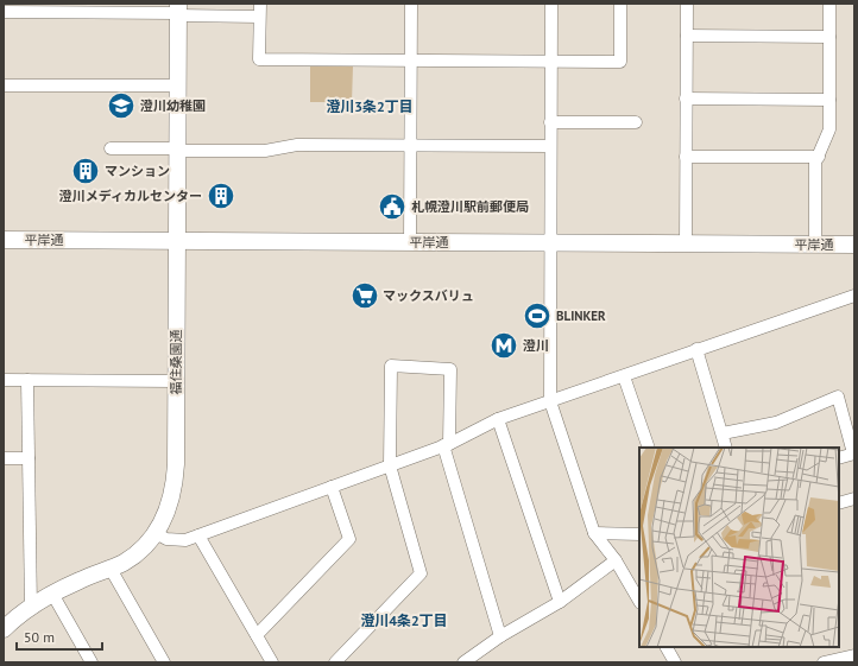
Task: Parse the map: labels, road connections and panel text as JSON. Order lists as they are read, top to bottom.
{
  "streets": {
    "street": ["平岸通", "福住桑園通"]
  },
  "crossings": [
    ["平岸通", "福住桑園通"]
  ],
  "districts": ["澄川3条2丁目", "澄川4条2丁目"],
  "places": {
    "school or university": ["澄川幼稚園"],
    "building": ["マンション", "澄川メディカルセンター"],
    "public building": ["札幌澄川駅前郵便局"],
    "supermarket": ["マックスバリュ"],
    "sports": ["BLINKER"],
    "metro station": ["澄川"]
  },
  "scale_bar": "50 m"
}
